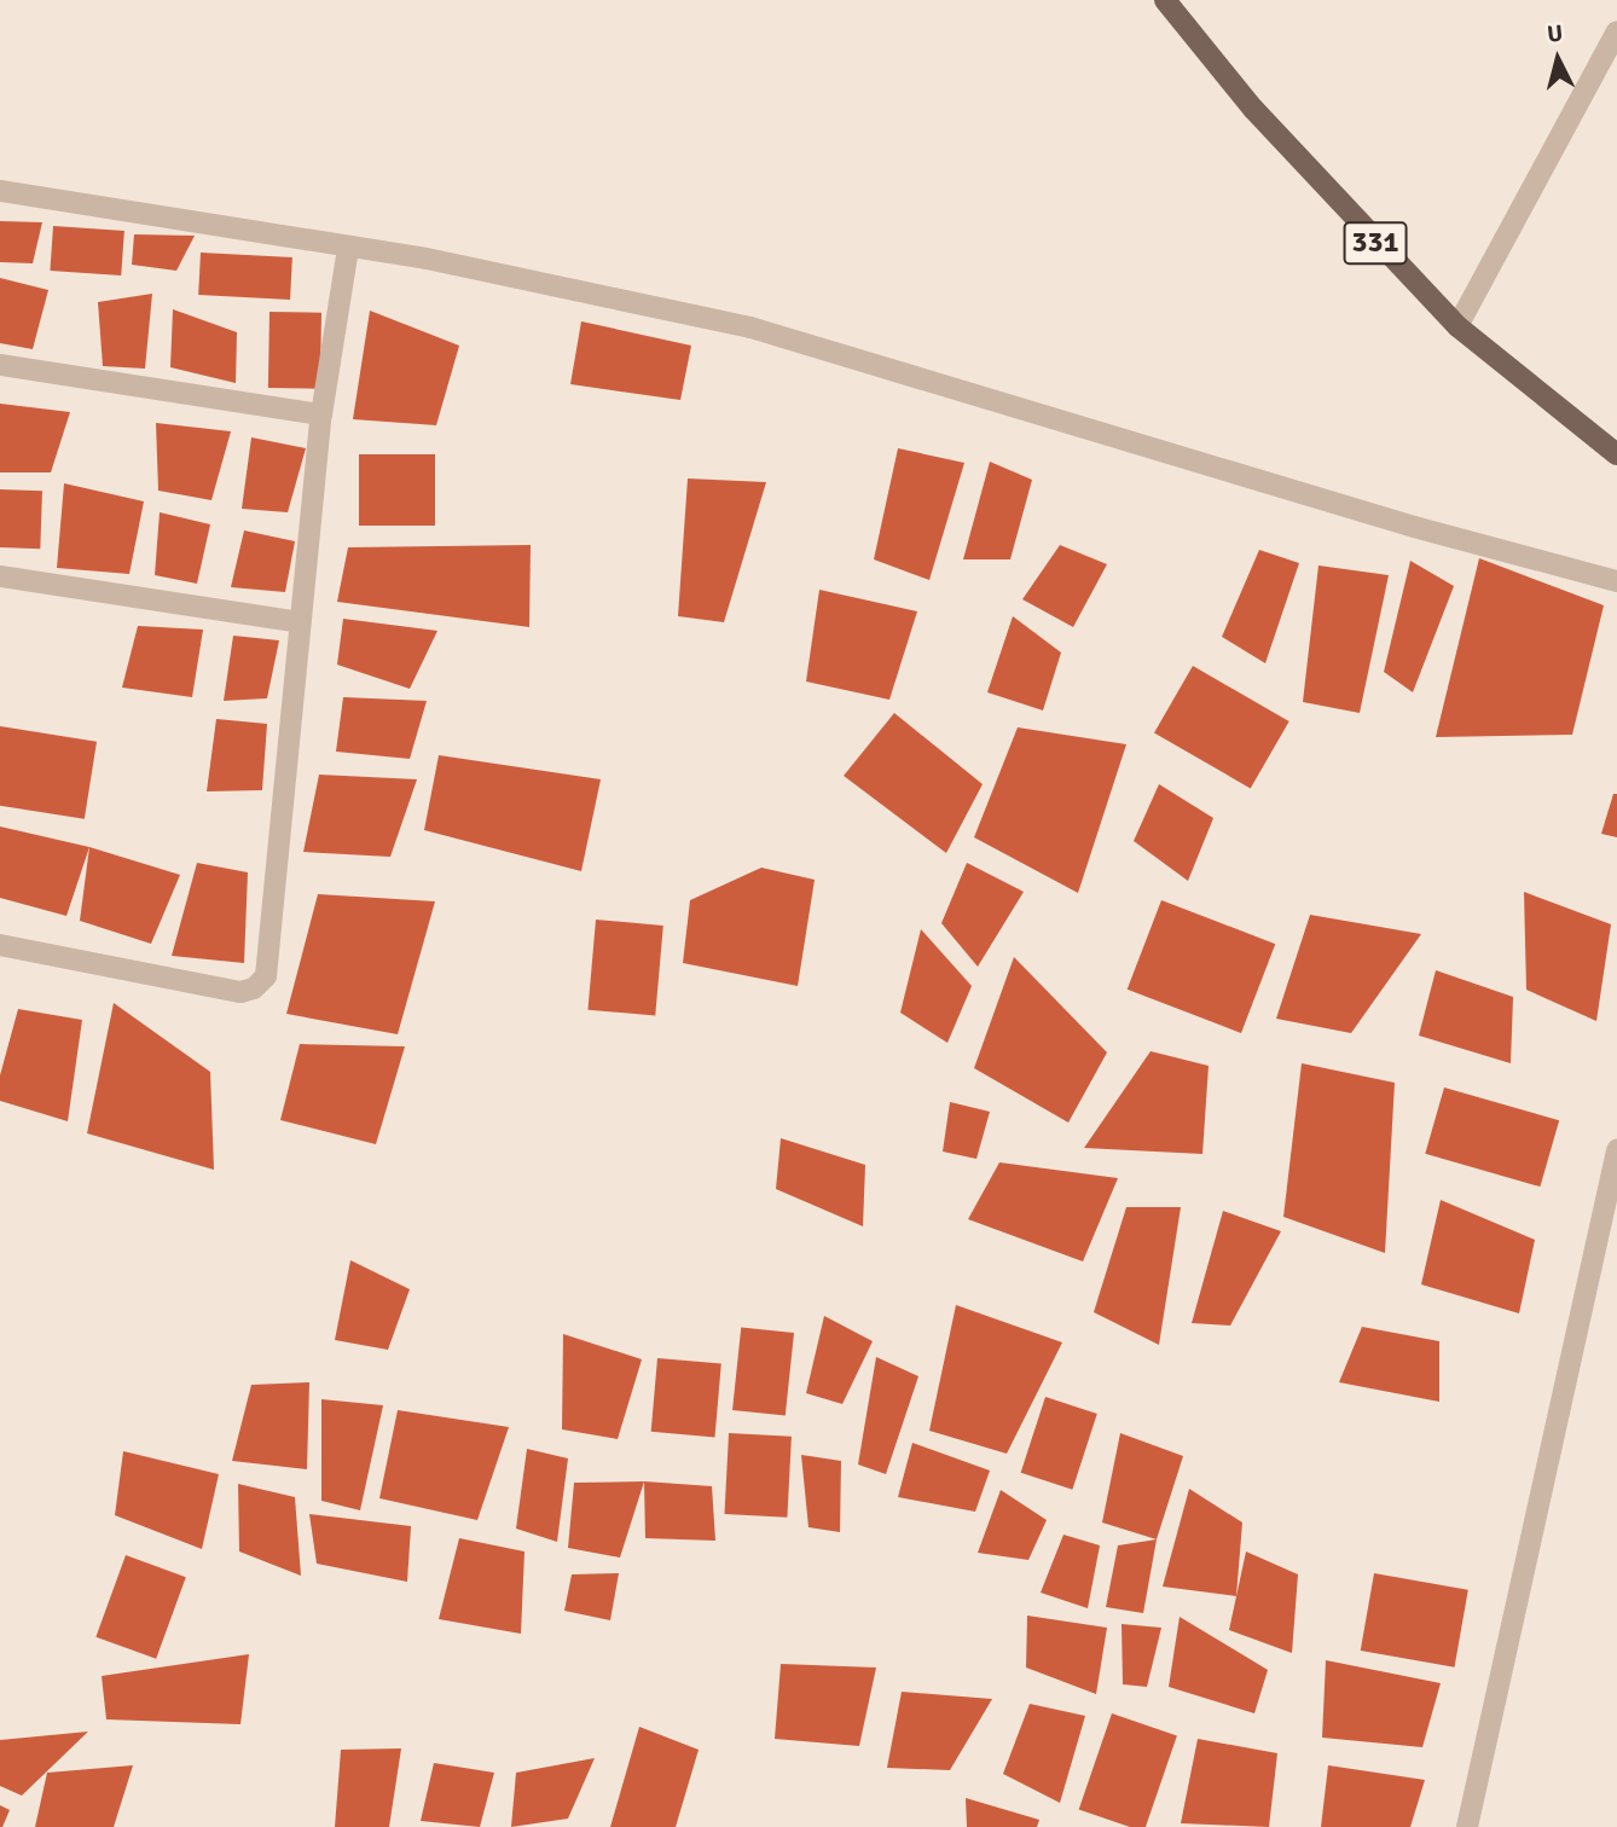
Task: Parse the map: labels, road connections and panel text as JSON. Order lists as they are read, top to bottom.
{
  "streets": {
    "main road": ["331"]
  },
  "north": "top"
}
